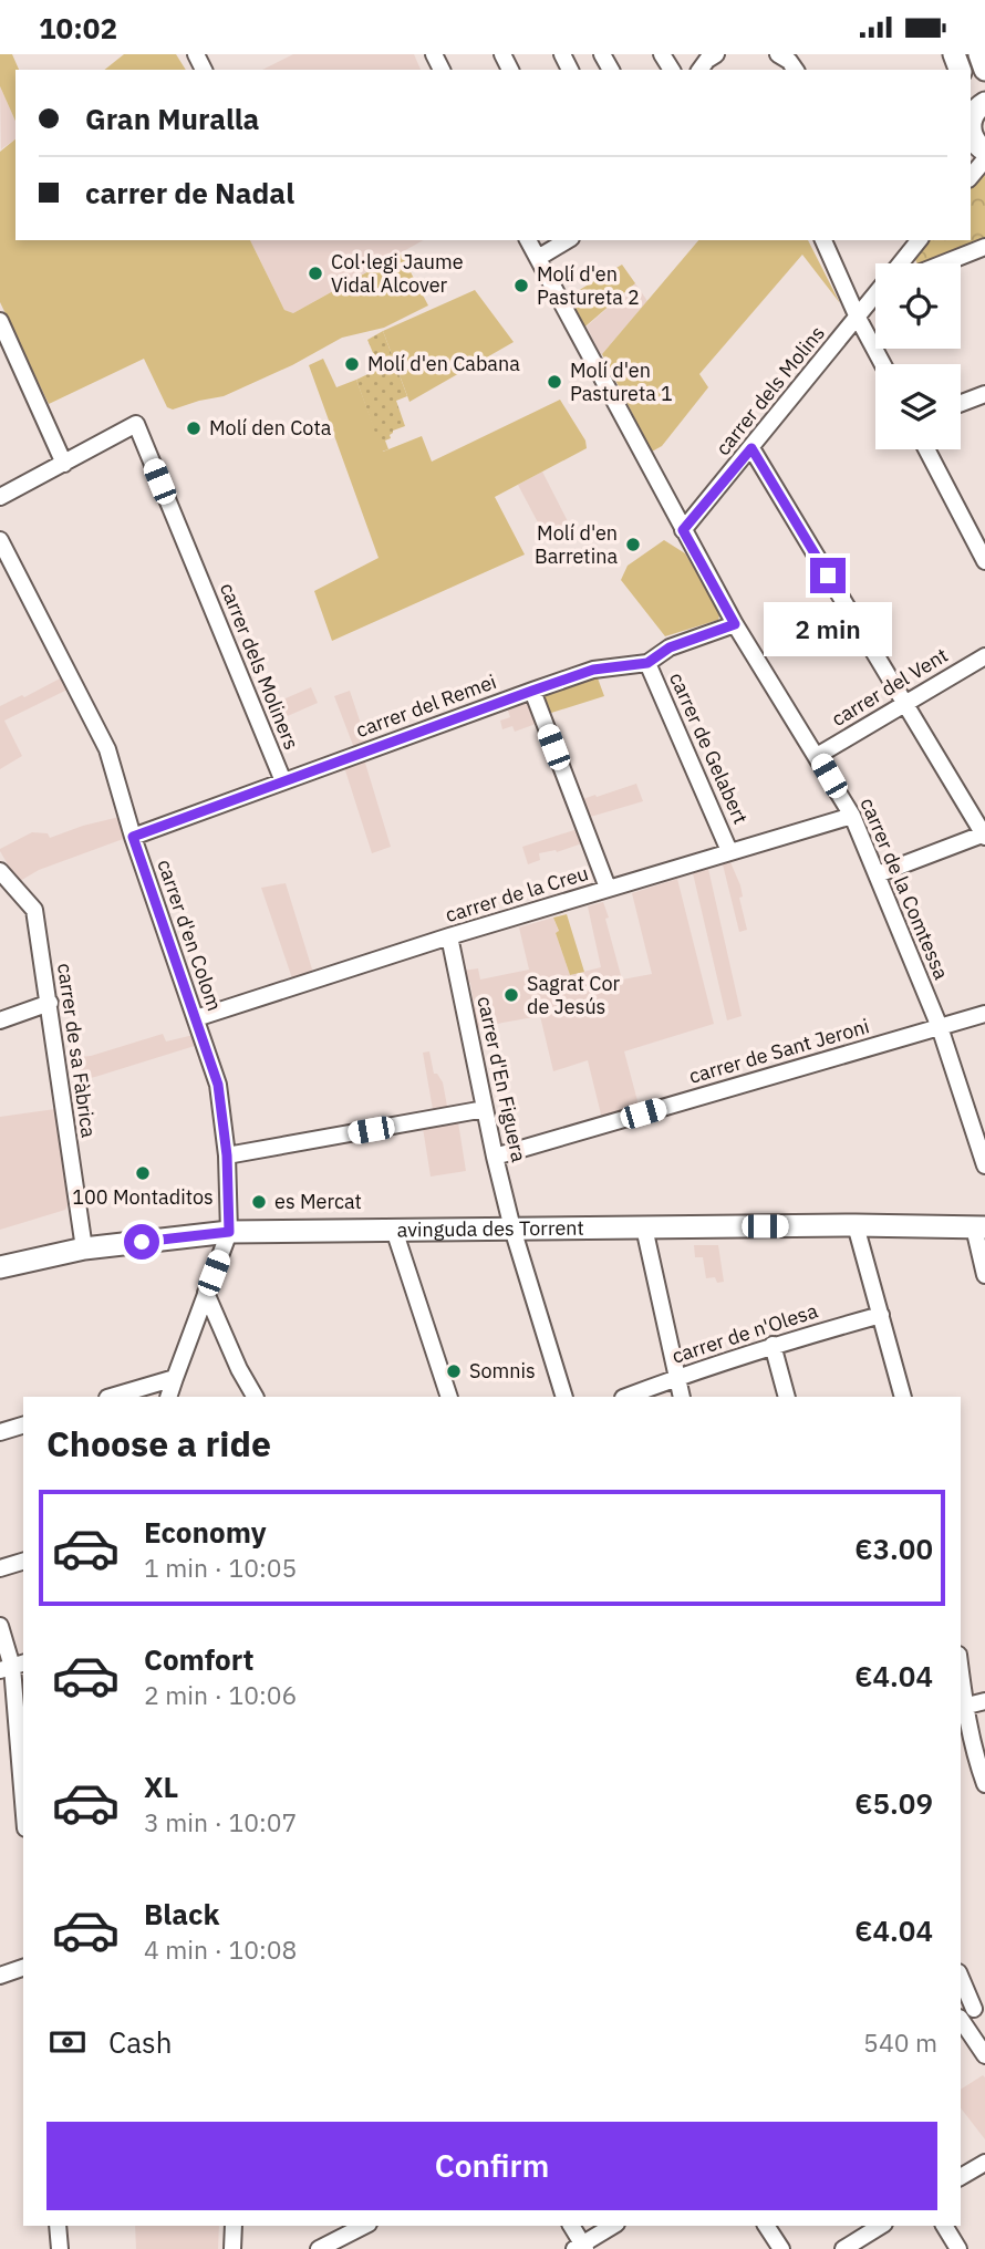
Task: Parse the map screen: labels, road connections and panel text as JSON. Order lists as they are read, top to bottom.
{
  "streets": {
    "main road": ["avinguda des Torrent"],
    "street": [
      "carrer dels Molins",
      "carrer dels Moliners",
      "carrer del Vent",
      "carrer del Remei",
      "carrer de Gelabert",
      "carrer de la Comtessa",
      "carrer de la Creu",
      "carrer d'en Colom",
      "carrer de sa Fàbrica",
      "carrer de Sant Jeroni",
      "carrer d'En Figuera",
      "carrer de n'Olesa"
    ]
  },
  "crossings": [
    ["carrer dels Molins", "carrer de la Comtessa"],
    ["carrer dels Moliners", "carrer del Remei"],
    ["carrer del Vent", "carrer de la Comtessa"],
    ["carrer del Remei", "carrer de Gelabert"],
    ["carrer del Remei", "carrer de la Comtessa"],
    ["carrer del Remei", "carrer d'en Colom"],
    ["carrer de Gelabert", "carrer de la Creu"],
    ["carrer de la Comtessa", "carrer de la Creu"],
    ["carrer de la Comtessa", "carrer de Sant Jeroni"],
    ["carrer de la Creu", "carrer d'en Colom"],
    ["carrer de la Creu", "carrer d'En Figuera"],
    ["carrer d'en Colom", "avinguda des Torrent"],
    ["carrer de sa Fàbrica", "avinguda des Torrent"],
    ["carrer de Sant Jeroni", "carrer d'En Figuera"],
    ["carrer d'En Figuera", "avinguda des Torrent"]
  ],
  "places": [
    "Col·legi Jaume Vidal Alcover",
    "Molí d'en Pastureta 2",
    "Molí d'en Cabana",
    "Molí d'en Pastureta 1",
    "Molí den Cota",
    "Molí d'en Barretina",
    "Sagrat Cor de Jesús",
    "100 Montaditos",
    "es Mercat",
    "Somnis"
  ],
  "page": {
    "status": "10:02",
    "banner": ["Gran Muralla", "carrer de Nadal"],
    "bubble": "2 min",
    "heading": "Choose a ride",
    "list": [
      {
        "name": "Economy",
        "note": "1 min · 10:05",
        "value": "€3.00"
      },
      {
        "name": "Comfort",
        "note": "2 min · 10:06",
        "value": "€4.04"
      },
      {
        "name": "XL",
        "note": "3 min · 10:07",
        "value": "€5.09"
      },
      {
        "name": "Black",
        "note": "4 min · 10:08",
        "value": "€4.04"
      }
    ],
    "pay": ["Cash", "540 m"],
    "buttons": "Confirm"
  }
}
